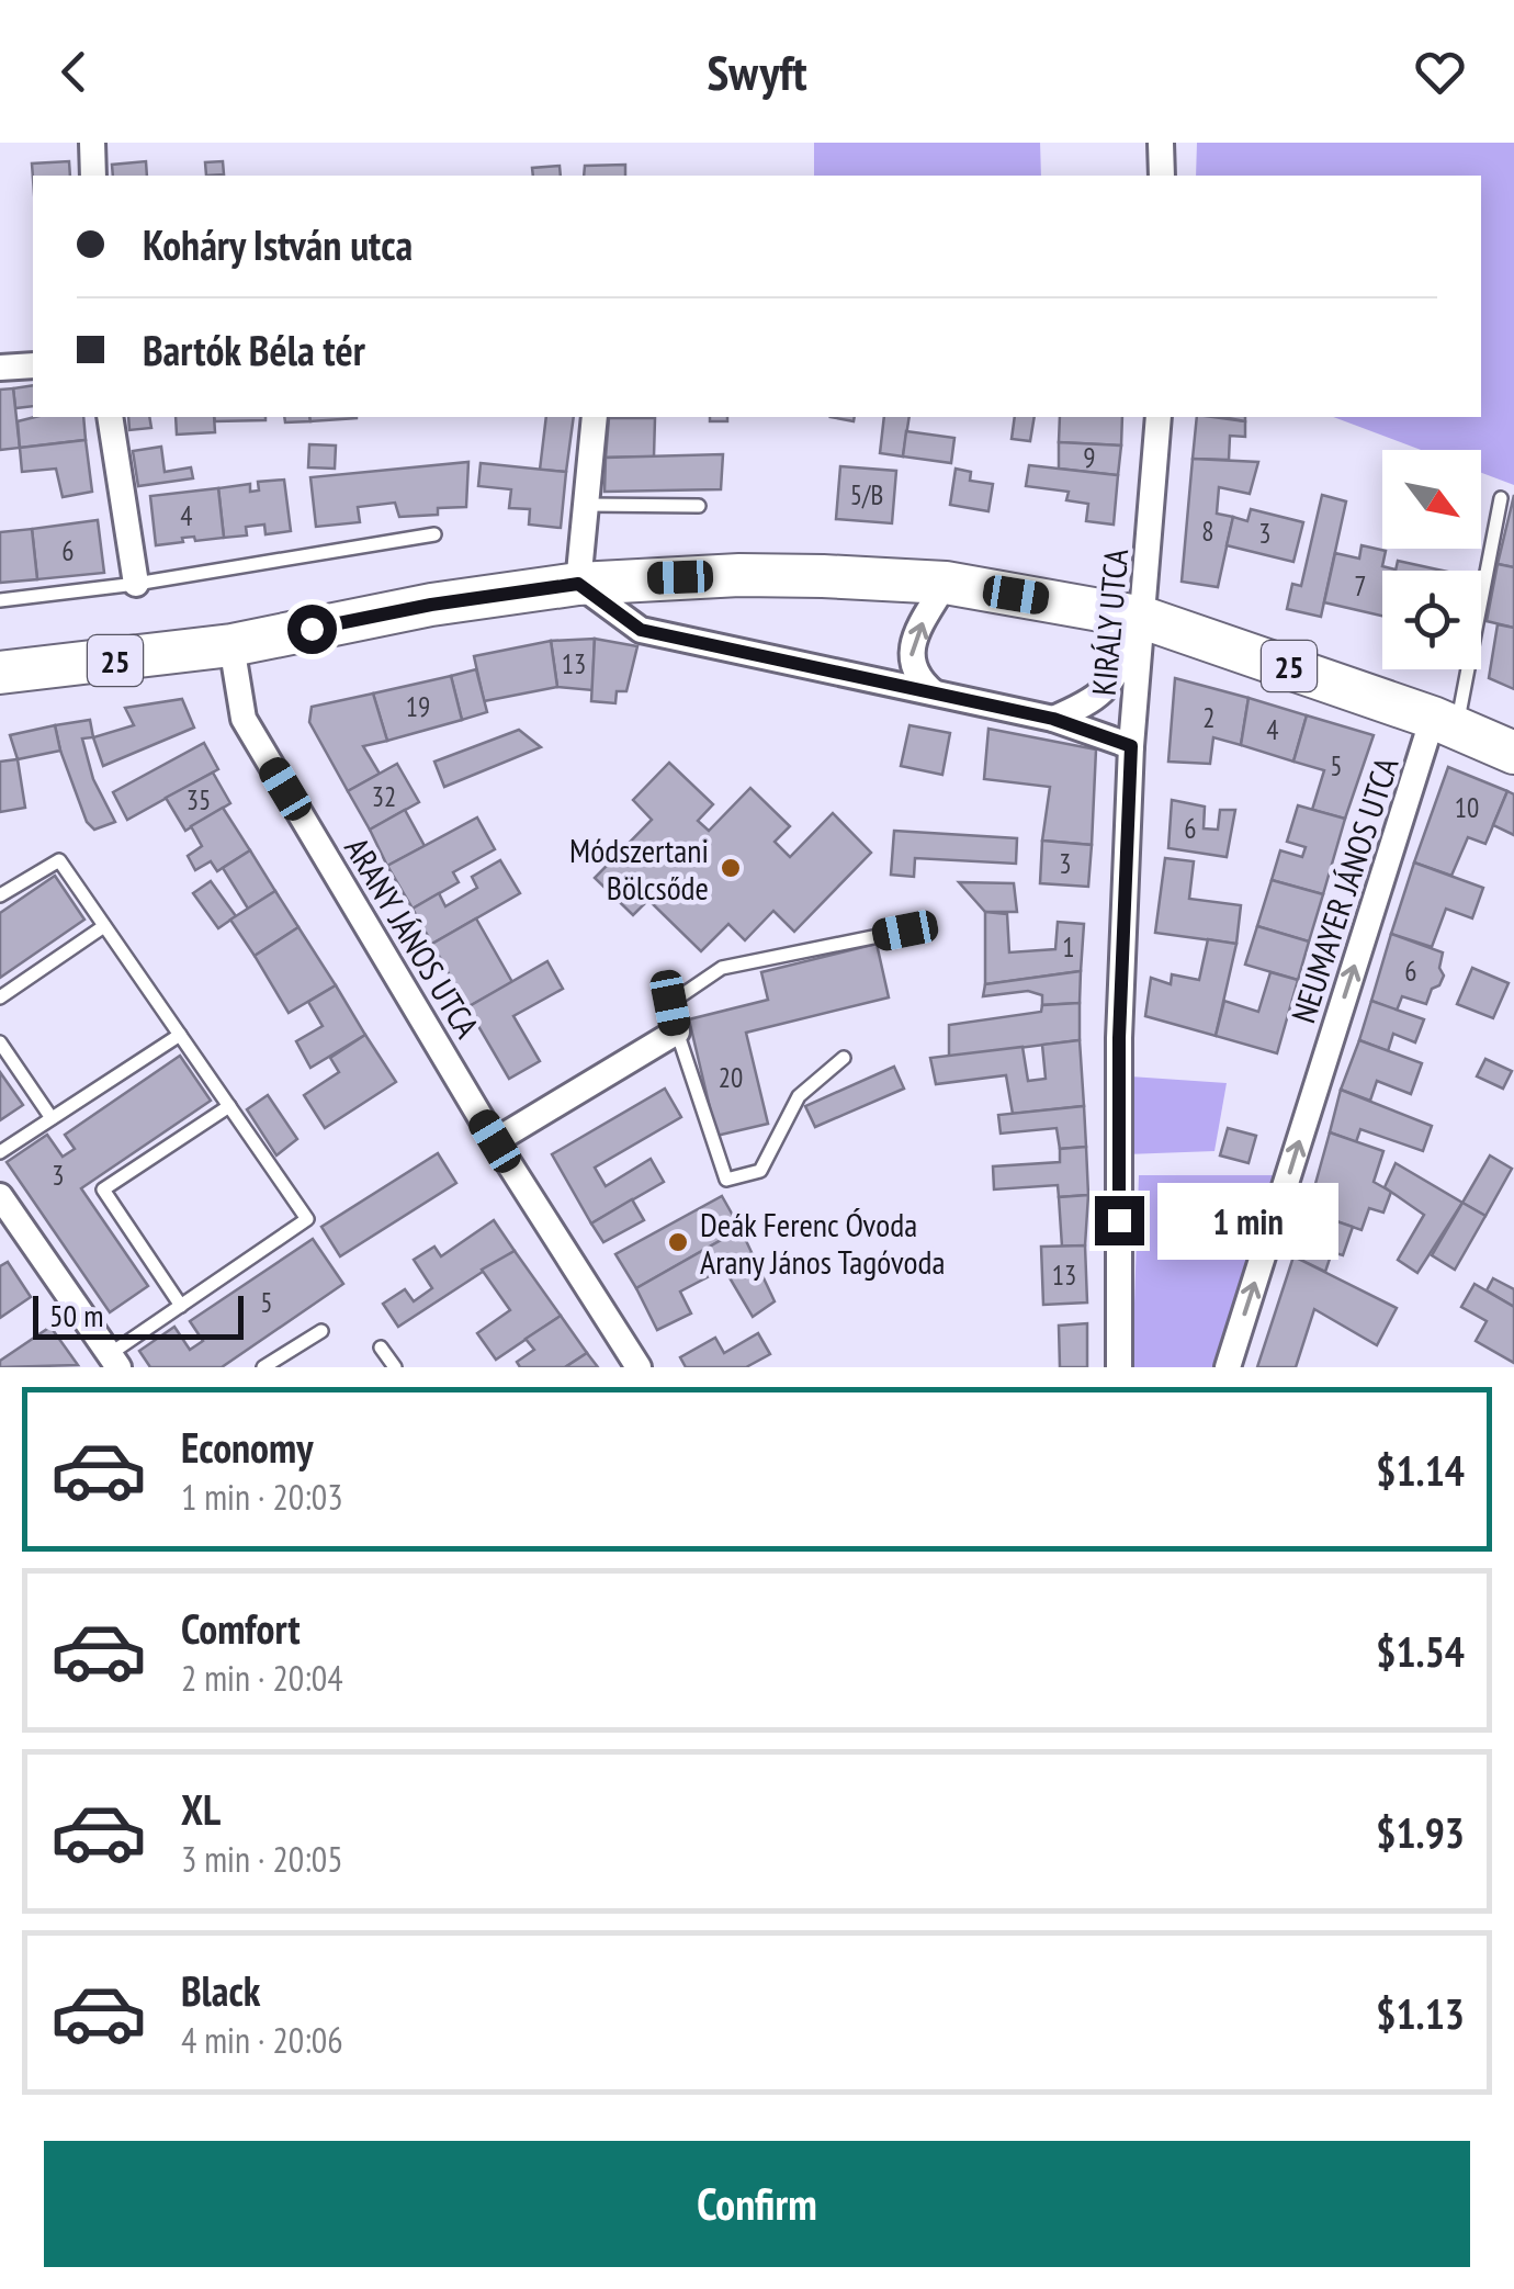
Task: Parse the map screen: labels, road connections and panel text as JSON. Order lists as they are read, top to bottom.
{
  "streets": {
    "main road": ["25"],
    "street": ["KIRÁLY UTCA", "NEUMAYER JÁNOS UTCA", "ARANY JÁNOS UTCA"]
  },
  "crossings": [
    ["KIRÁLY UTCA", "25"],
    ["25", "NEUMAYER JÁNOS UTCA"],
    ["25", "ARANY JÁNOS UTCA"]
  ],
  "one_way": ["NEUMAYER JÁNOS UTCA"],
  "places": ["Módszertani Bölcsőde", "Deák Ferenc Óvoda Arany János Tagóvoda"],
  "house_numbers": [
    "9",
    "5/B",
    "4",
    "8",
    "3",
    "6",
    "7",
    "13",
    "19",
    "2",
    "4",
    "5",
    "32",
    "35",
    "10",
    "6",
    "3",
    "1",
    "6",
    "20",
    "3",
    "13",
    "5"
  ],
  "scale_bar": "50 m",
  "north": "bottom right",
  "page": {
    "header": "Swyft",
    "banner": ["Koháry István utca", "Bartók Béla tér"],
    "bubble": "1 min",
    "scale": "50 m",
    "list": [
      {
        "name": "Economy",
        "note": "1 min · 20:03",
        "value": "$1.14"
      },
      {
        "name": "Comfort",
        "note": "2 min · 20:04",
        "value": "$1.54"
      },
      {
        "name": "XL",
        "note": "3 min · 20:05",
        "value": "$1.93"
      },
      {
        "name": "Black",
        "note": "4 min · 20:06",
        "value": "$1.13"
      }
    ],
    "buttons": "Confirm"
  }
}
